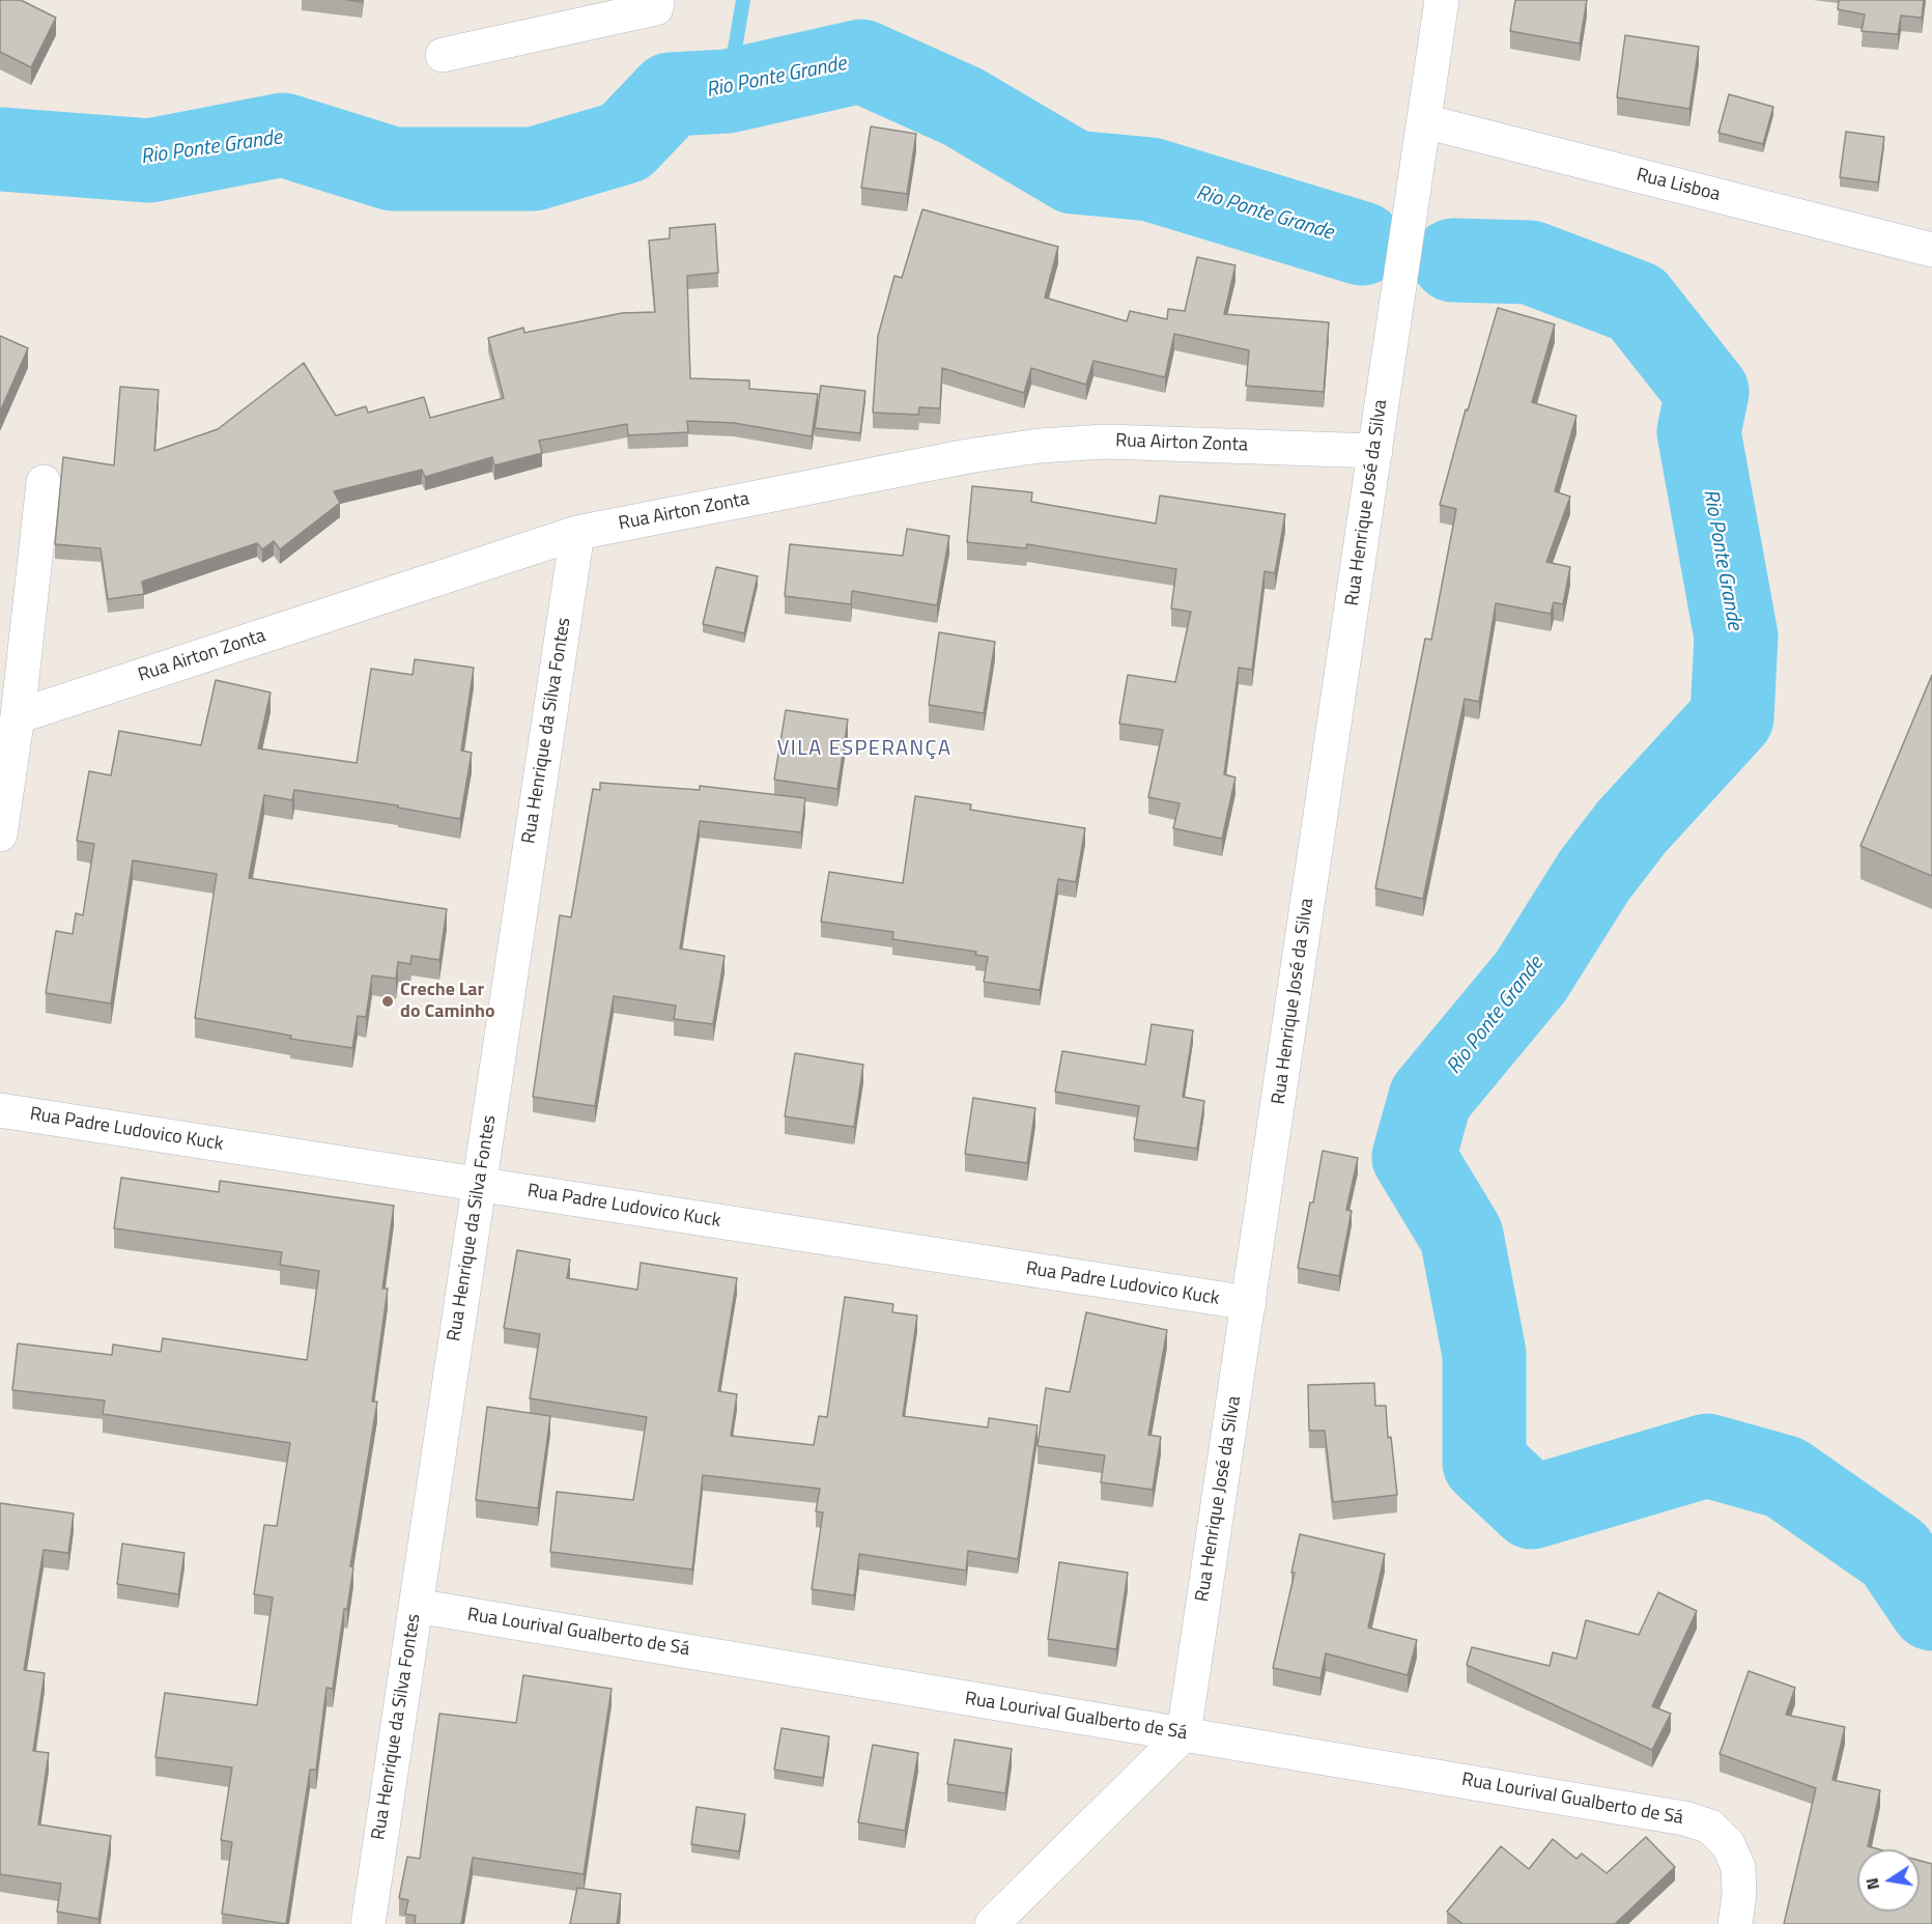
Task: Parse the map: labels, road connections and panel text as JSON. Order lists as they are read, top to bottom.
{
  "streets": {
    "street": [
      "Rua Lisboa",
      "Rua Airton Zonta",
      "Rua Henrique José da Silva",
      "Rua Henrique da Silva Fontes",
      "Rua Padre Ludovico Kuck",
      "Rua Lourival Gualberto de Sá"
    ]
  },
  "crossings": [
    ["Rua Lisboa", "Rua Henrique José da Silva"],
    ["Rua Airton Zonta", "Rua Henrique José da Silva"],
    ["Rua Airton Zonta", "Rua Henrique da Silva Fontes"],
    ["Rua Henrique José da Silva", "Rua Padre Ludovico Kuck"],
    ["Rua Henrique José da Silva", "Rua Lourival Gualberto de Sá"],
    ["Rua Henrique da Silva Fontes", "Rua Padre Ludovico Kuck"],
    ["Rua Henrique da Silva Fontes", "Rua Lourival Gualberto de Sá"]
  ],
  "districts": ["VILA ESPERANÇA"],
  "water": ["Rio Ponte Grande"],
  "places": ["Creche Lar do Caminho"],
  "north": "left"
}
